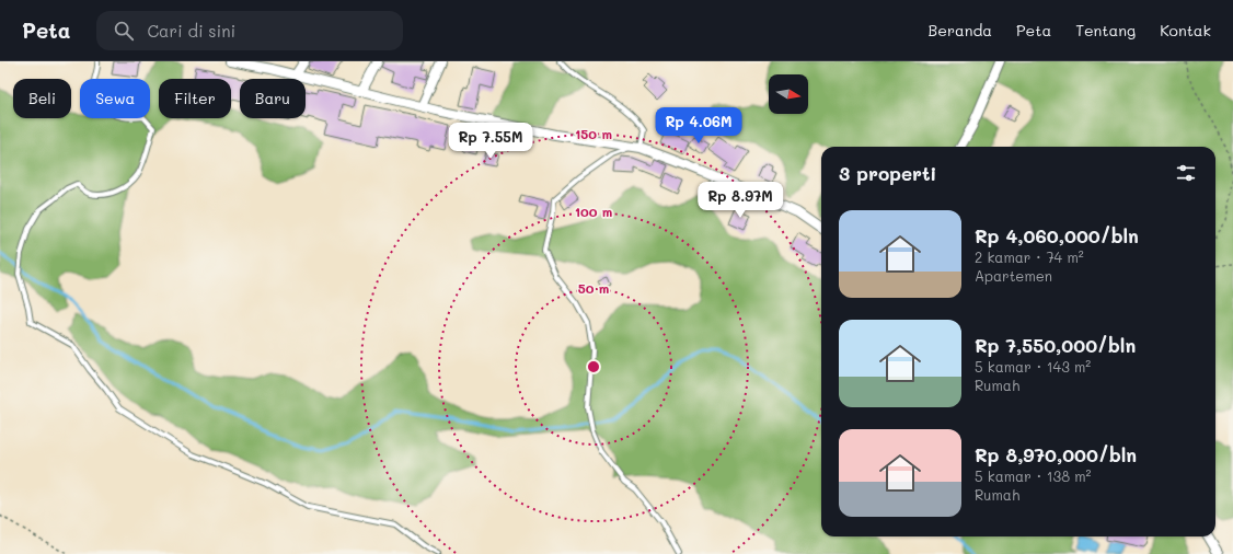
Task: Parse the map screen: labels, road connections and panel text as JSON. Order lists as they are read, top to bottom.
{
  "north": "right",
  "page": {
    "header": "Peta",
    "search": "Cari di sini",
    "nav": [
      "Beranda",
      "Peta",
      "Tentang",
      "Kontak"
    ],
    "chip": [
      "Beli",
      "Sewa",
      "Filter",
      "Baru"
    ],
    "price": ["Rp 4.06M", "Rp 7.55M", "Rp 8.97M"],
    "heading": "3 properti",
    "list": [
      {
        "name": "Rp 4,060,000/bln",
        "note": "2 kamar · 74 m² · Apartemen"
      },
      {
        "name": "Rp 7,550,000/bln",
        "note": "5 kamar · 143 m² · Rumah"
      },
      {
        "name": "Rp 8,970,000/bln",
        "note": "5 kamar · 138 m² · Rumah"
      }
    ]
  },
  "rings": ["150 m", "100 m", "50 m"]
}
